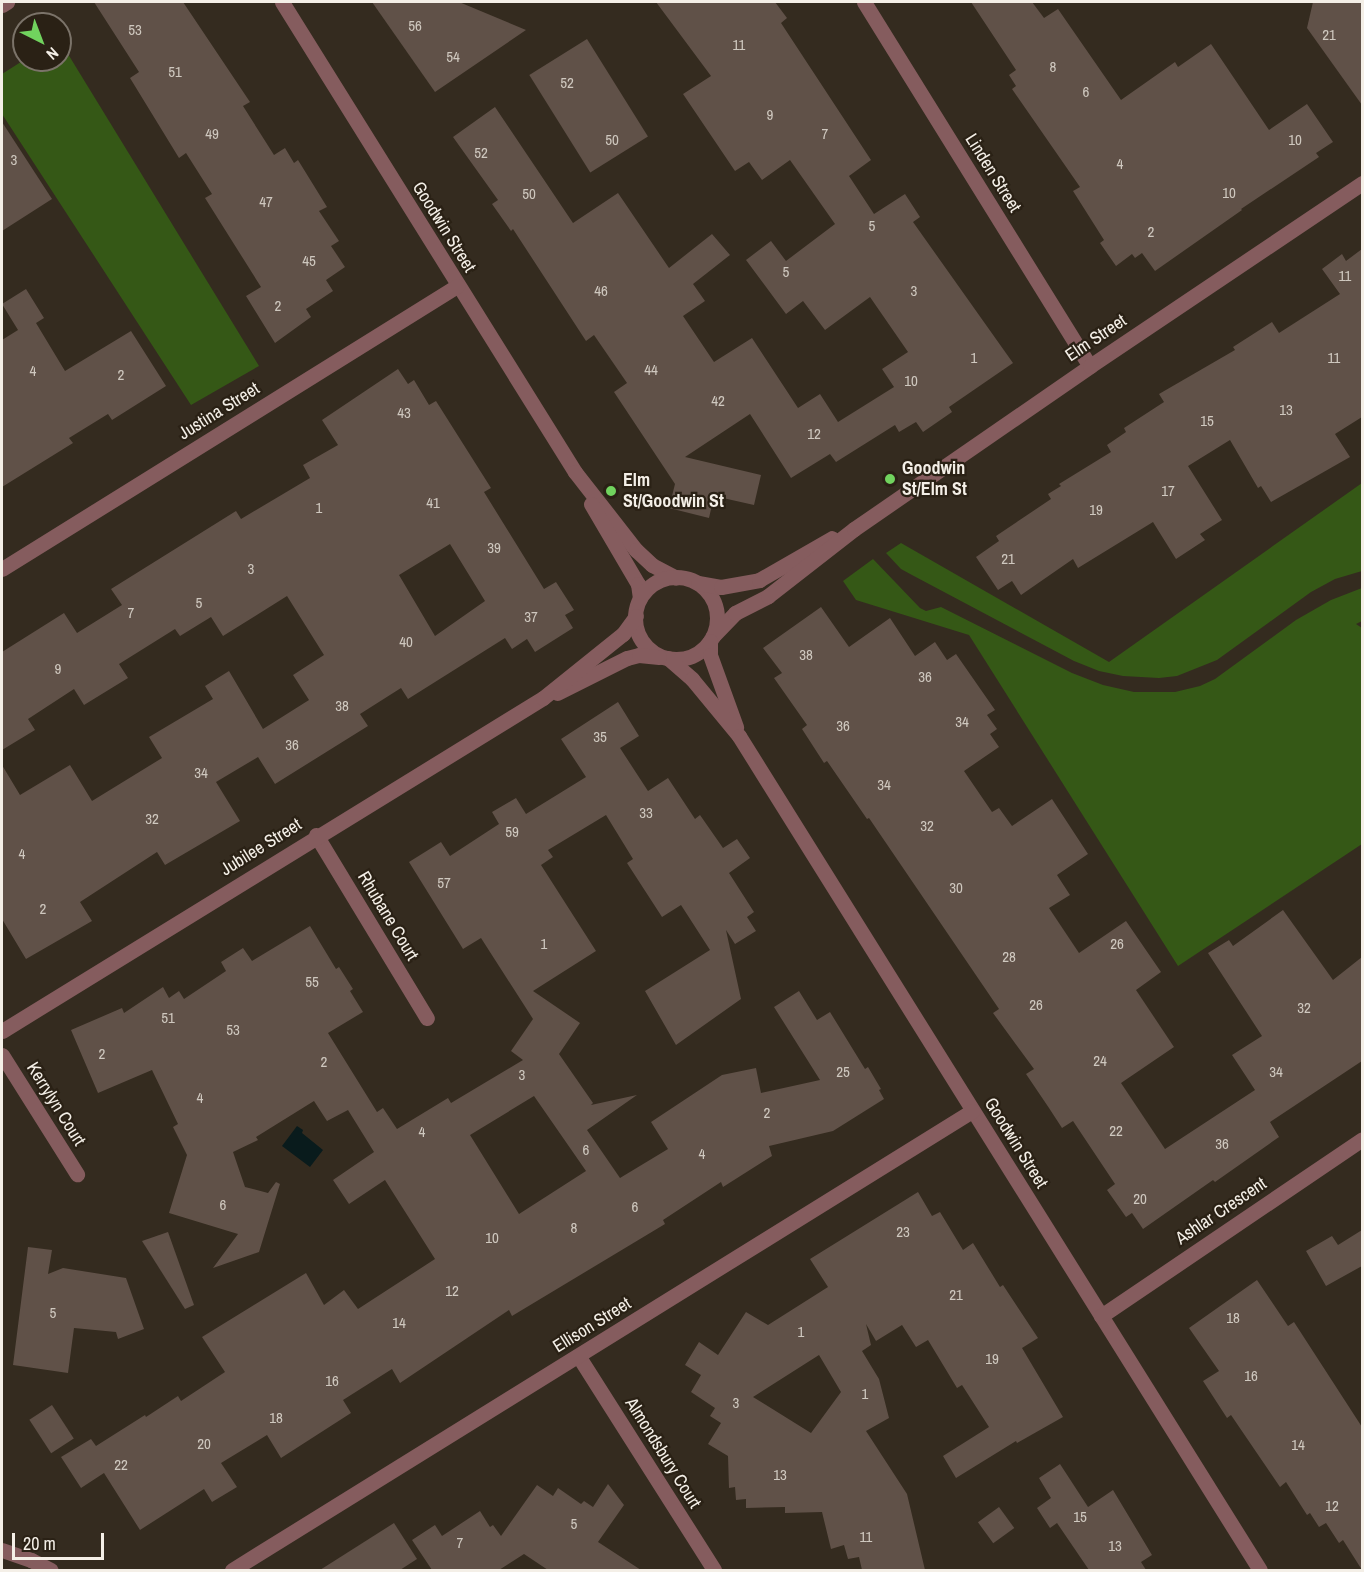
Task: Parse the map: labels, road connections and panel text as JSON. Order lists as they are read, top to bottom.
{
  "streets": {
    "street": [
      "Linden Street",
      "Goodwin Street",
      "Elm Street",
      "Justina Street",
      "Jubilee Street",
      "Rhubane Court",
      "Kerrylyn Court",
      "Ashlar Crescent",
      "Ellison Street",
      "Almondsbury Court"
    ]
  },
  "crossings": [
    ["Linden Street", "Elm Street"],
    ["Goodwin Street", "Elm Street"],
    ["Goodwin Street", "Justina Street"],
    ["Goodwin Street", "Jubilee Street"],
    ["Goodwin Street", "Ashlar Crescent"],
    ["Goodwin Street", "Ellison Street"],
    ["Elm Street", "Jubilee Street"],
    ["Jubilee Street", "Rhubane Court"],
    ["Ellison Street", "Almondsbury Court"]
  ],
  "places": ["Goodwin St/Elm St", "Elm St/Goodwin St"],
  "house_numbers": [
    "56",
    "53",
    "21",
    "11",
    "54",
    "8",
    "51",
    "52",
    "6",
    "9",
    "49",
    "7",
    "50",
    "10",
    "52",
    "3",
    "4",
    "10",
    "50",
    "47",
    "5",
    "2",
    "45",
    "5",
    "11",
    "46",
    "3",
    "2",
    "1",
    "11",
    "44",
    "4",
    "2",
    "10",
    "42",
    "13",
    "43",
    "15",
    "12",
    "17",
    "41",
    "1",
    "19",
    "39",
    "21",
    "3",
    "5",
    "7",
    "37",
    "40",
    "38",
    "9",
    "36",
    "38",
    "34",
    "36",
    "35",
    "36",
    "34",
    "34",
    "33",
    "32",
    "32",
    "59",
    "4",
    "57",
    "30",
    "2",
    "1",
    "26",
    "28",
    "55",
    "26",
    "32",
    "51",
    "53",
    "2",
    "24",
    "2",
    "25",
    "34",
    "3",
    "4",
    "2",
    "22",
    "4",
    "36",
    "6",
    "4",
    "20",
    "6",
    "6",
    "8",
    "23",
    "10",
    "12",
    "21",
    "5",
    "18",
    "14",
    "1",
    "19",
    "16",
    "16",
    "1",
    "3",
    "18",
    "20",
    "14",
    "22",
    "13",
    "12",
    "15",
    "5",
    "11",
    "7",
    "13"
  ],
  "scale_bar": "20 m",
  "north": "bottom right"
}
